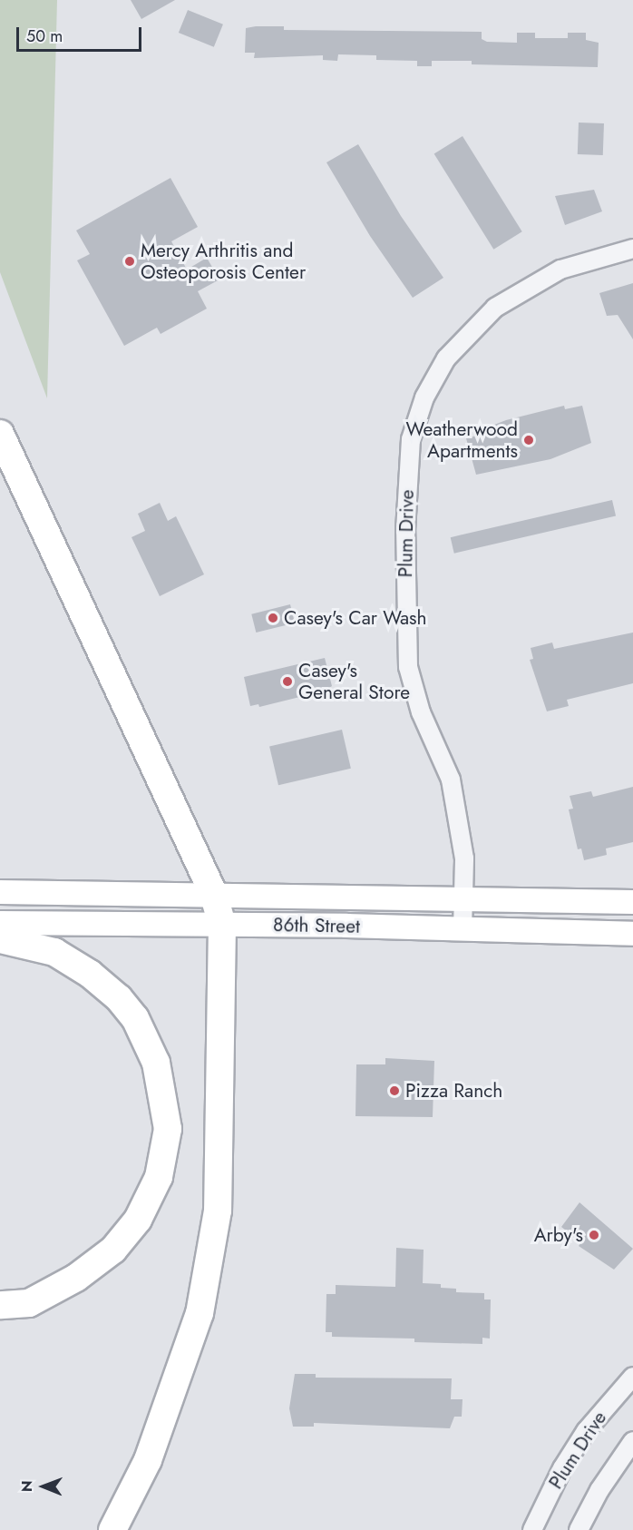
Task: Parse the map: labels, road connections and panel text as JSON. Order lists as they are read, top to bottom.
{
  "streets": {
    "main road": ["86th Street"],
    "street": ["Plum Drive"]
  },
  "crossings": [
    ["Plum Drive", "86th Street"]
  ],
  "places": [
    "Mercy Arthritis and Osteoporosis Center",
    "Weatherwood Apartments",
    "Casey's Car Wash",
    "Casey's General Store",
    "Pizza Ranch",
    "Arby's"
  ],
  "scale_bar": "50 m",
  "north": "left"
}
